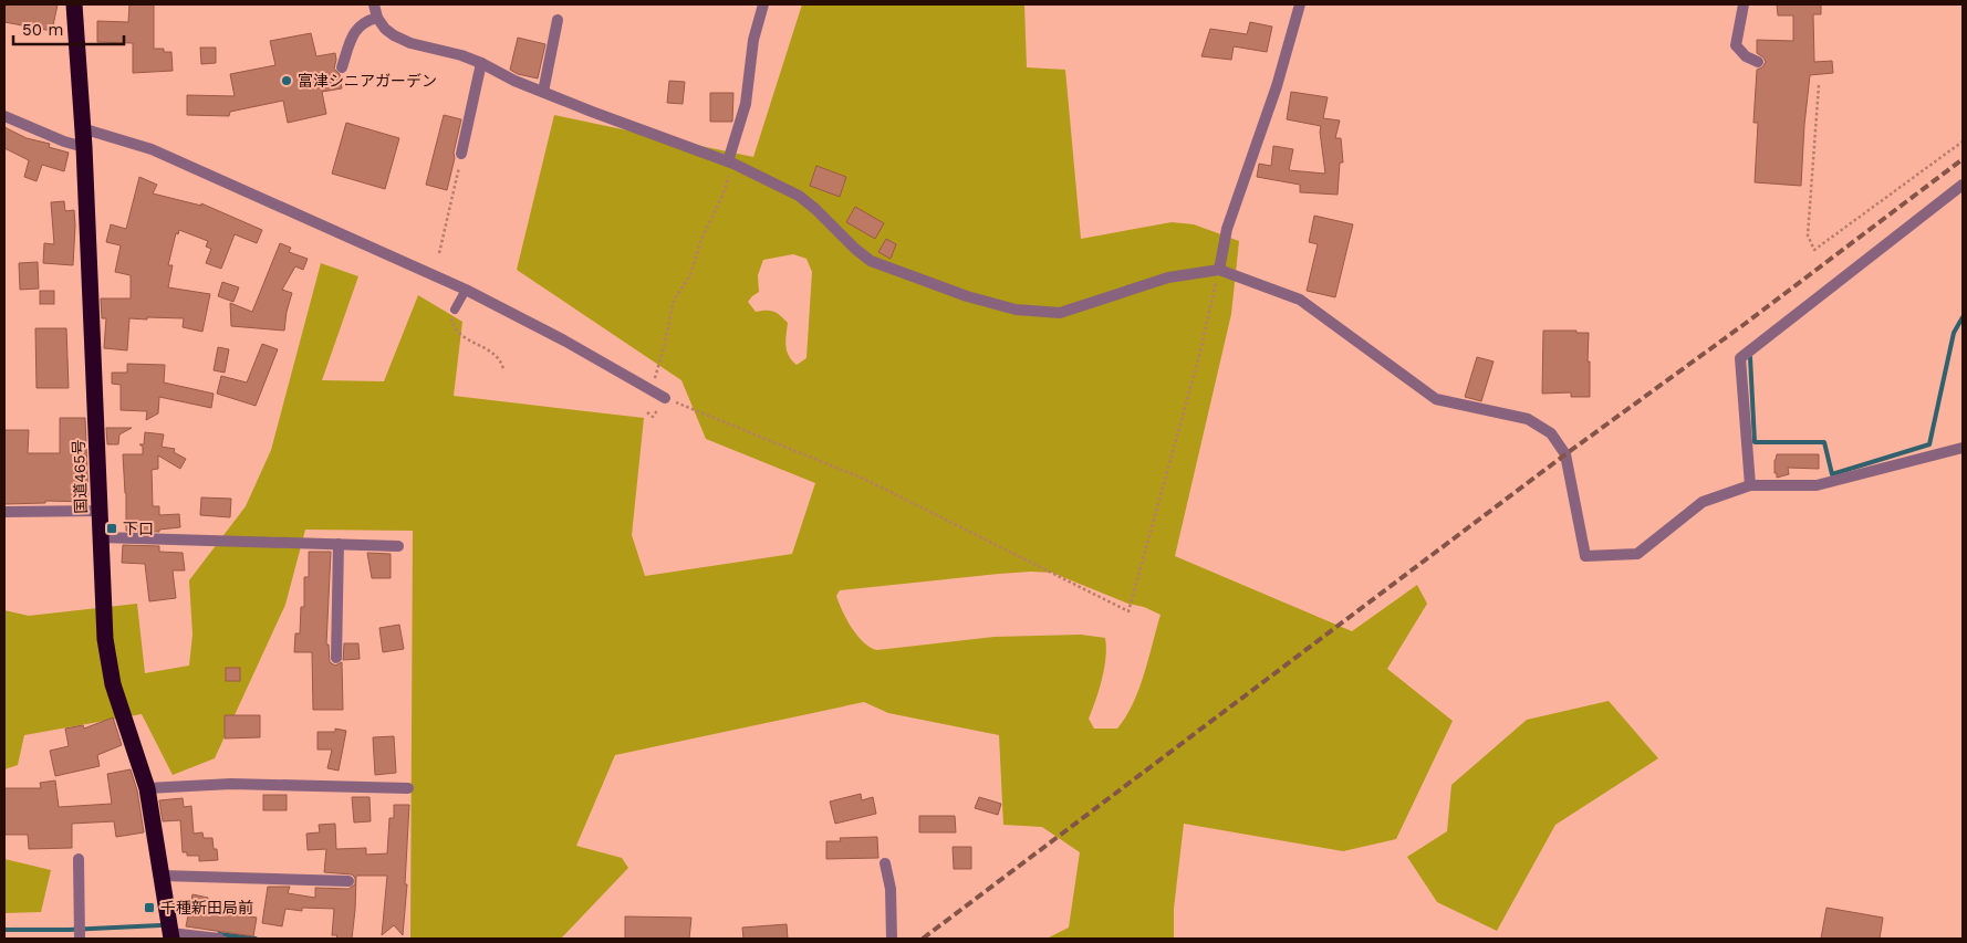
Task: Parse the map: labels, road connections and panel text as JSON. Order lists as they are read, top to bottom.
{
  "streets": {
    "highway": ["国道465号"]
  },
  "places": {
    "other": ["富津シニアガーデン"],
    "transit": ["下口", "千種新田局前"]
  },
  "scale_bar": "50 m"
}
